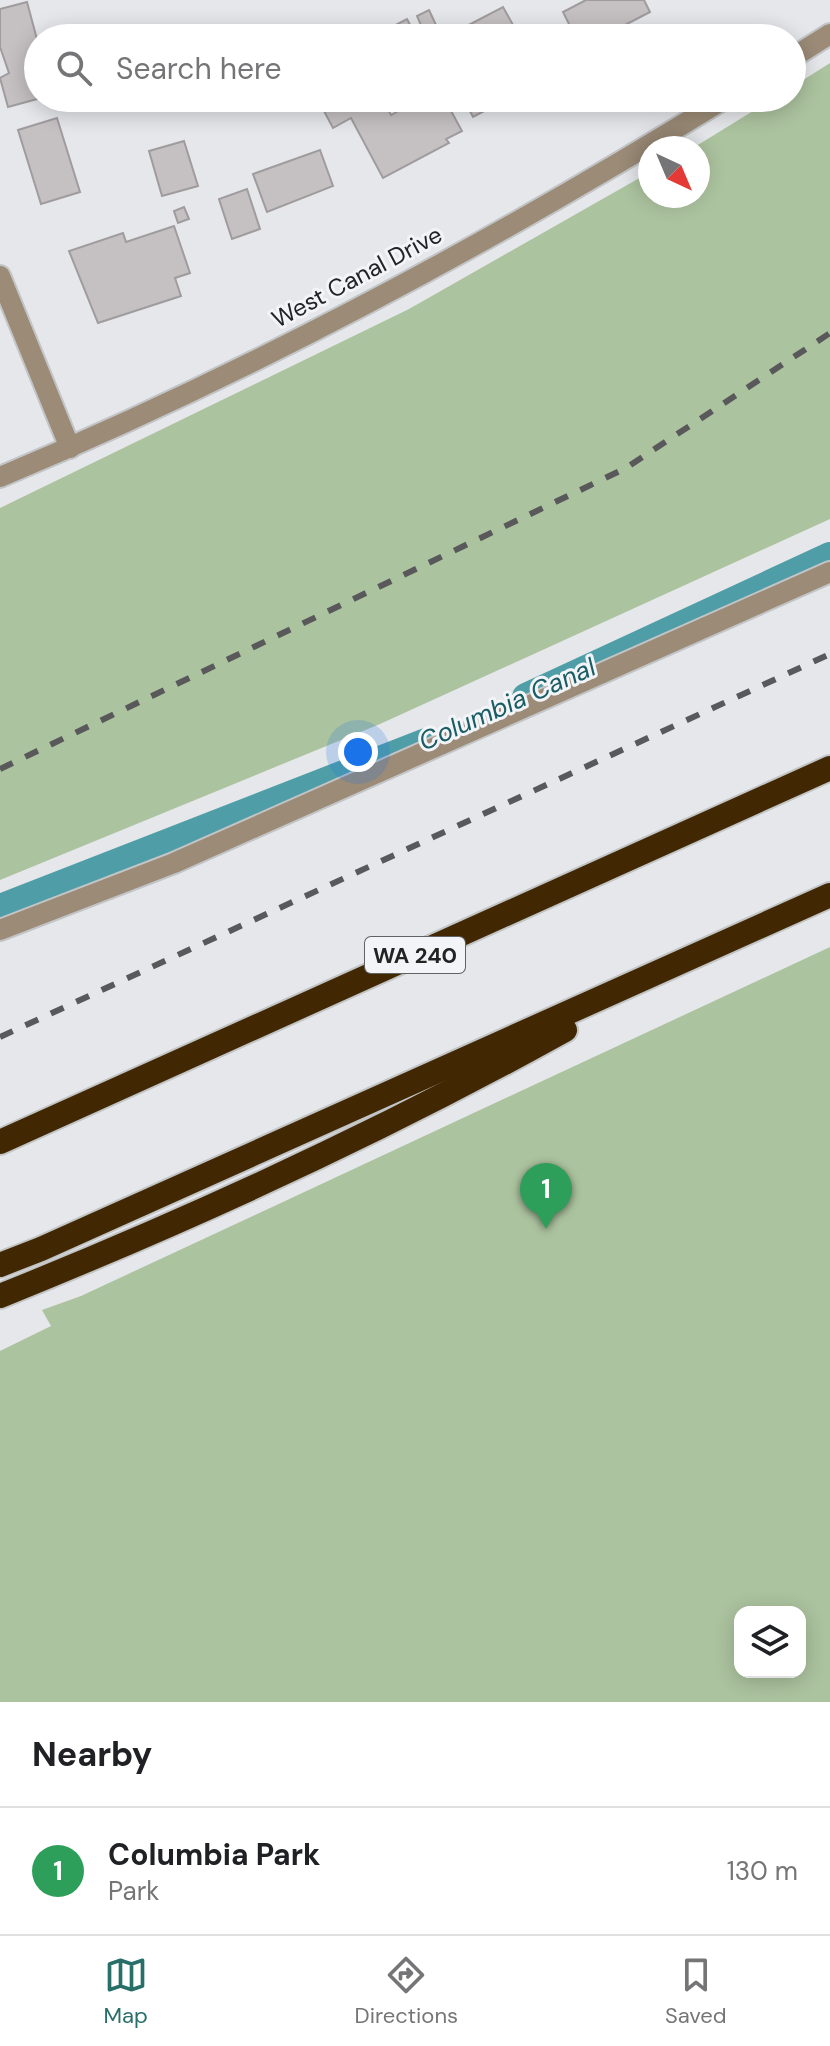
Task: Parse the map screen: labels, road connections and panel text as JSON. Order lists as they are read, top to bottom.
{
  "streets": {
    "highway": ["WA 240"],
    "street": ["West Canal Drive"]
  },
  "water": ["Columbia Canal"],
  "north": "bottom right",
  "page": {
    "search": "Search here",
    "pins": "1",
    "heading": "Nearby",
    "list": [
      {
        "mark": "1",
        "name": "Columbia Park",
        "note": "Park",
        "value": "130 m"
      }
    ],
    "nav": ["Map", "Directions", "Saved"]
  }
}
